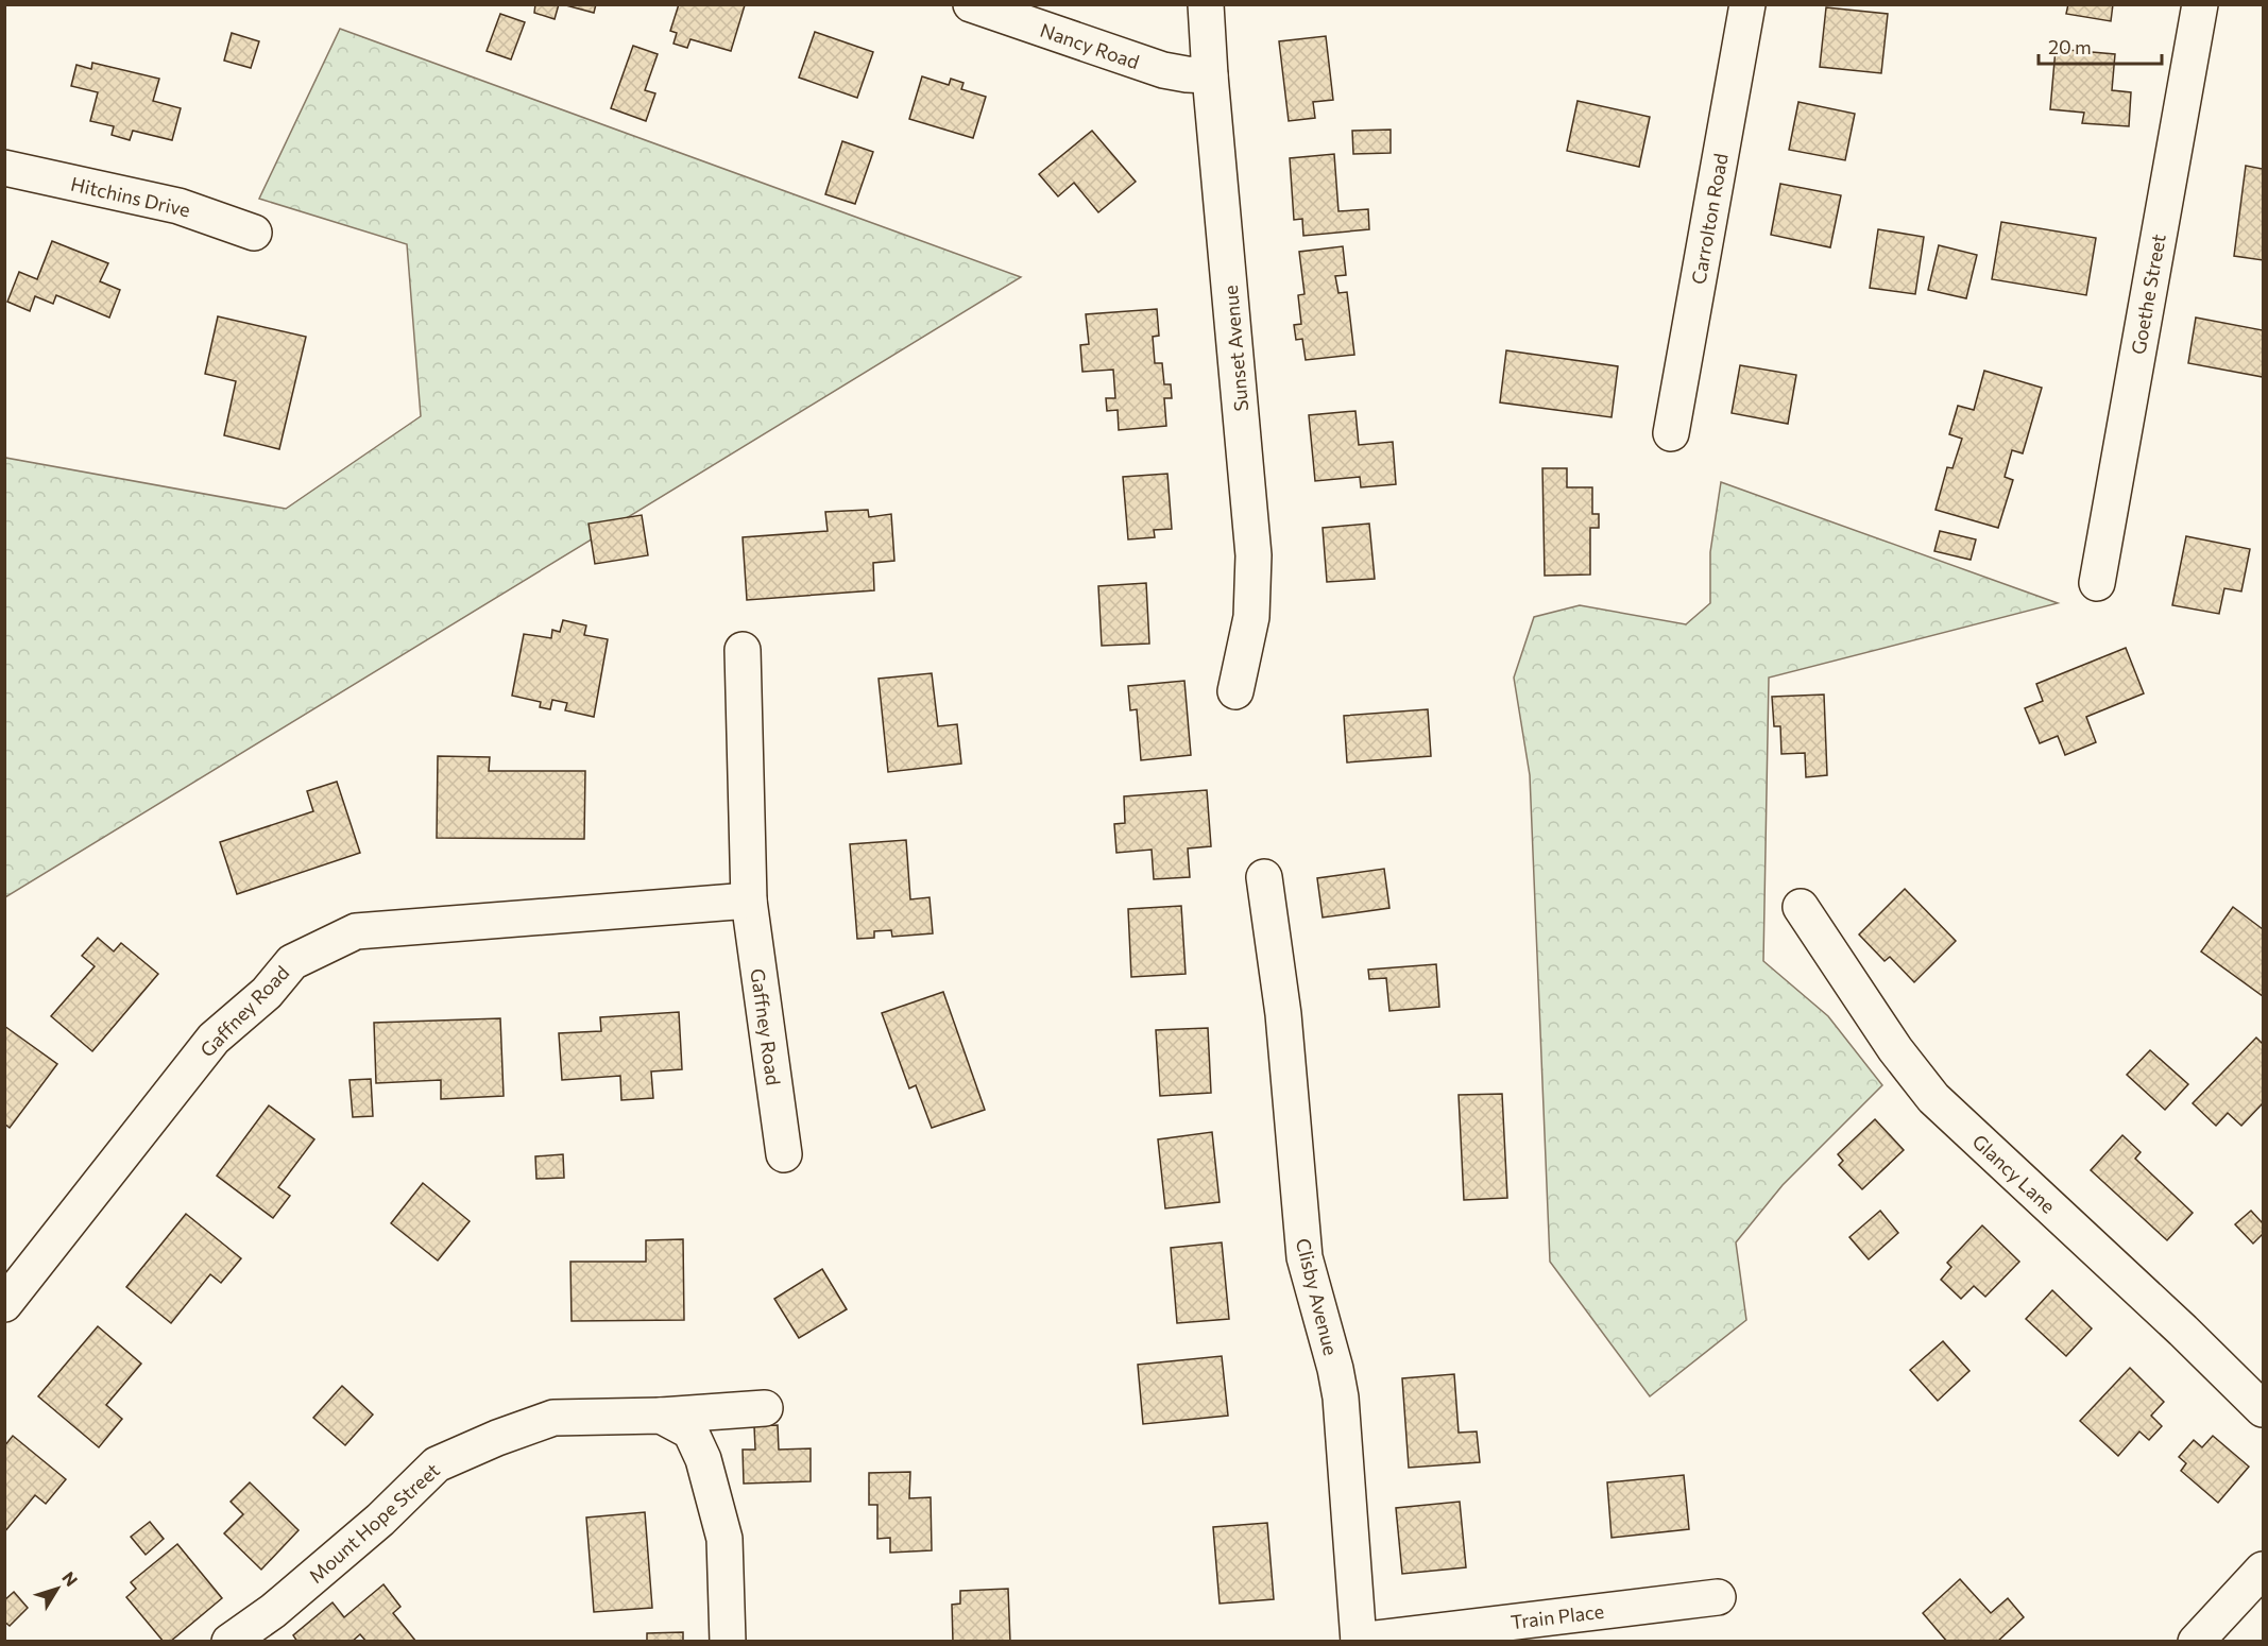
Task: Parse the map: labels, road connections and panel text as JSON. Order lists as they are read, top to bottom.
{
  "streets": {
    "street": [
      "Nancy Road",
      "Hitchins Drive",
      "Carrolton Road",
      "Goethe Street",
      "Sunset Avenue",
      "Gaffney Road",
      "Glancy Lane",
      "Clisby Avenue",
      "Mount Hope Street",
      "Train Place"
    ]
  },
  "crossings": [
    ["Nancy Road", "Sunset Avenue"],
    ["Clisby Avenue", "Train Place"]
  ],
  "scale_bar": "20 m",
  "north": "top right"
}
